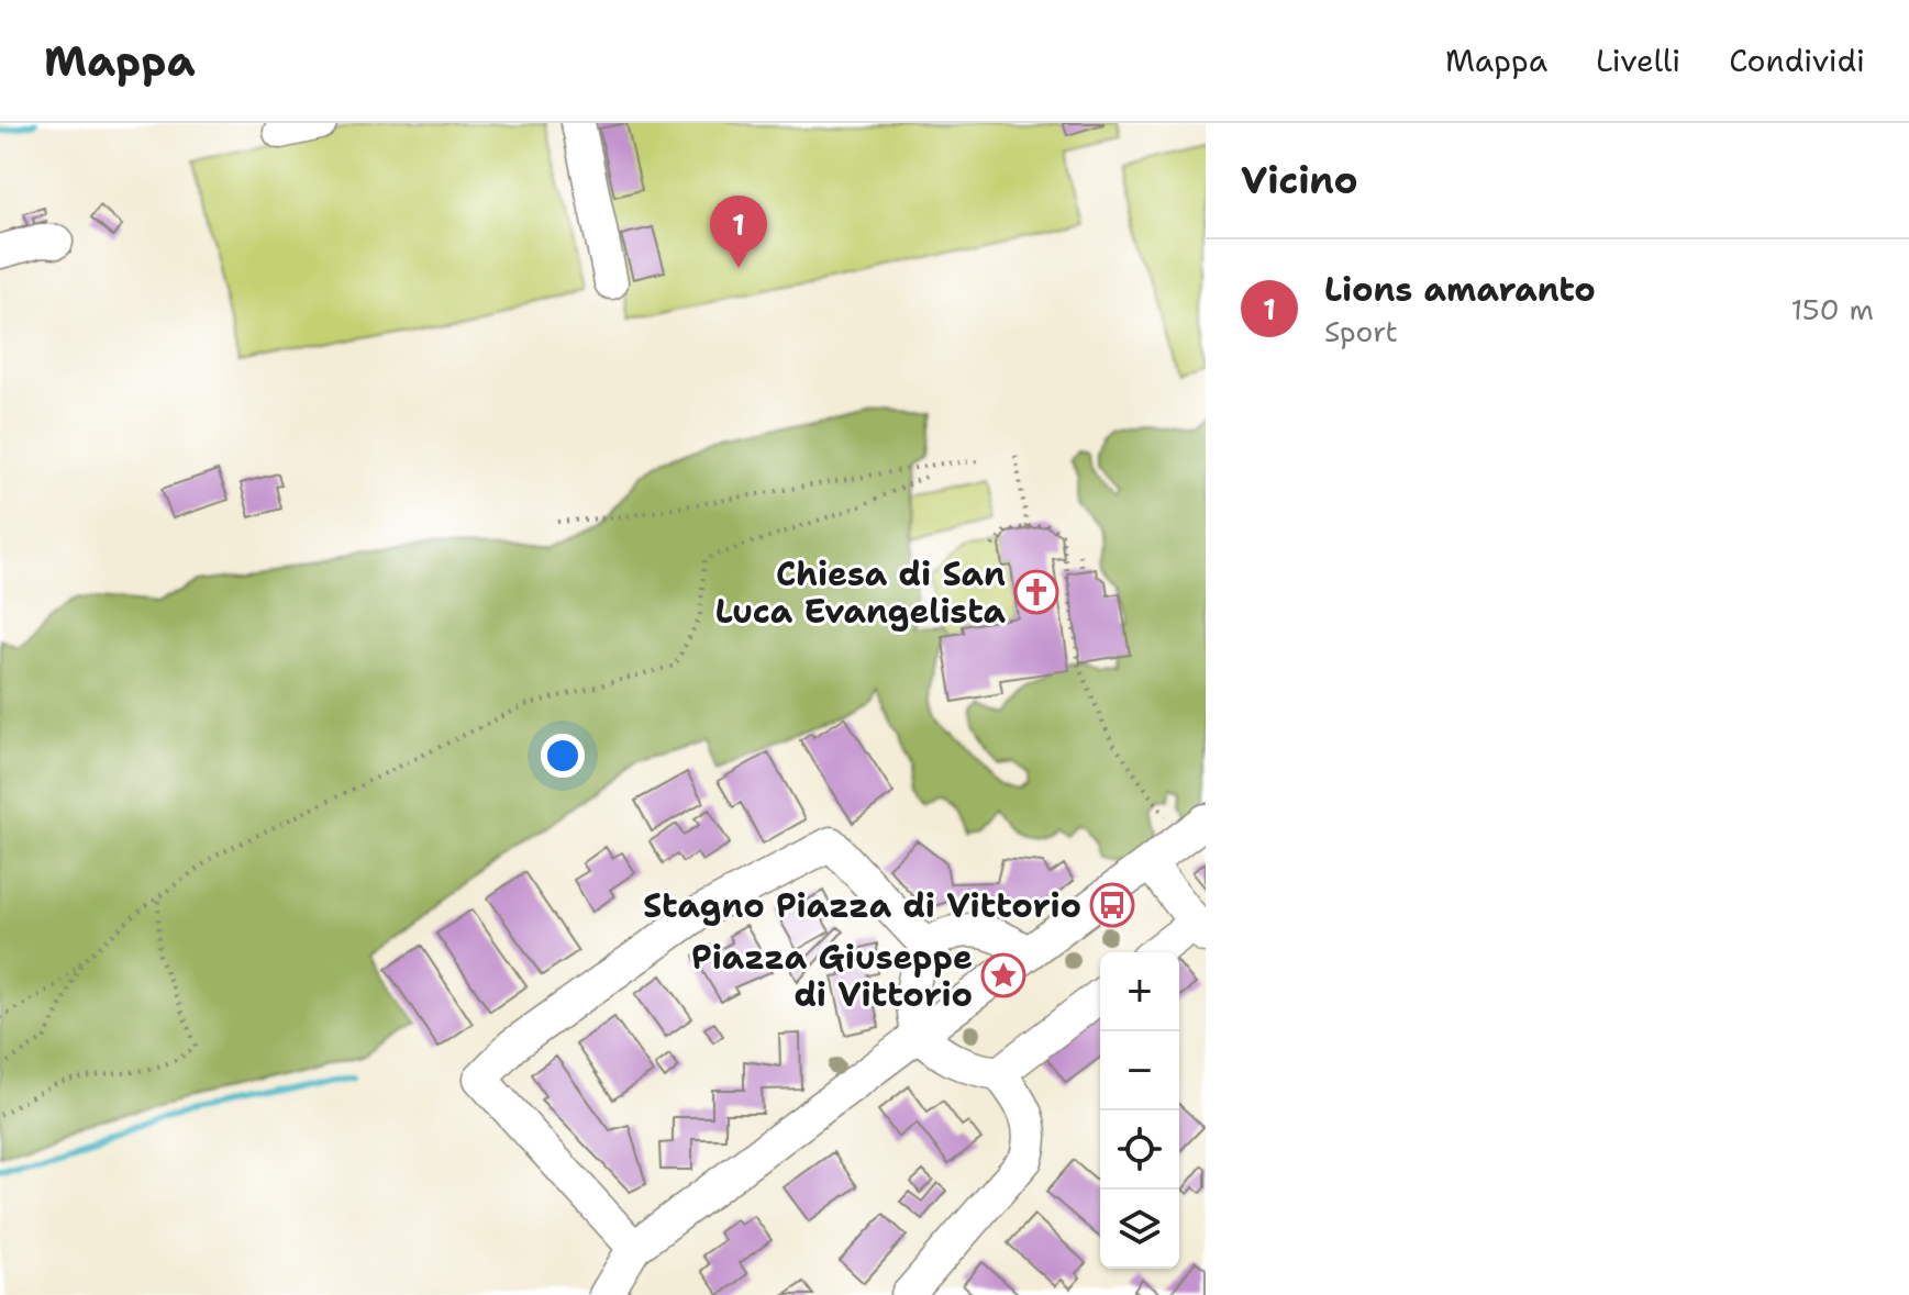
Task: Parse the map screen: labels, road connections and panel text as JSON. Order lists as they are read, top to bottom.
{
  "places": {
    "church": ["Chiesa di San Luca Evangelista"],
    "bus stop": ["Stagno Piazza di Vittorio"],
    "place": ["Piazza Giuseppe di Vittorio"]
  },
  "page": {
    "header": "Mappa",
    "nav": ["Mappa", "Livelli", "Condividi"],
    "heading": "Vicino",
    "pins": "1",
    "list": [
      {
        "mark": "1",
        "name": "Lions amaranto",
        "note": "Sport",
        "value": "150 m"
      }
    ],
    "map_buttons": ["+", "−"]
  }
}
